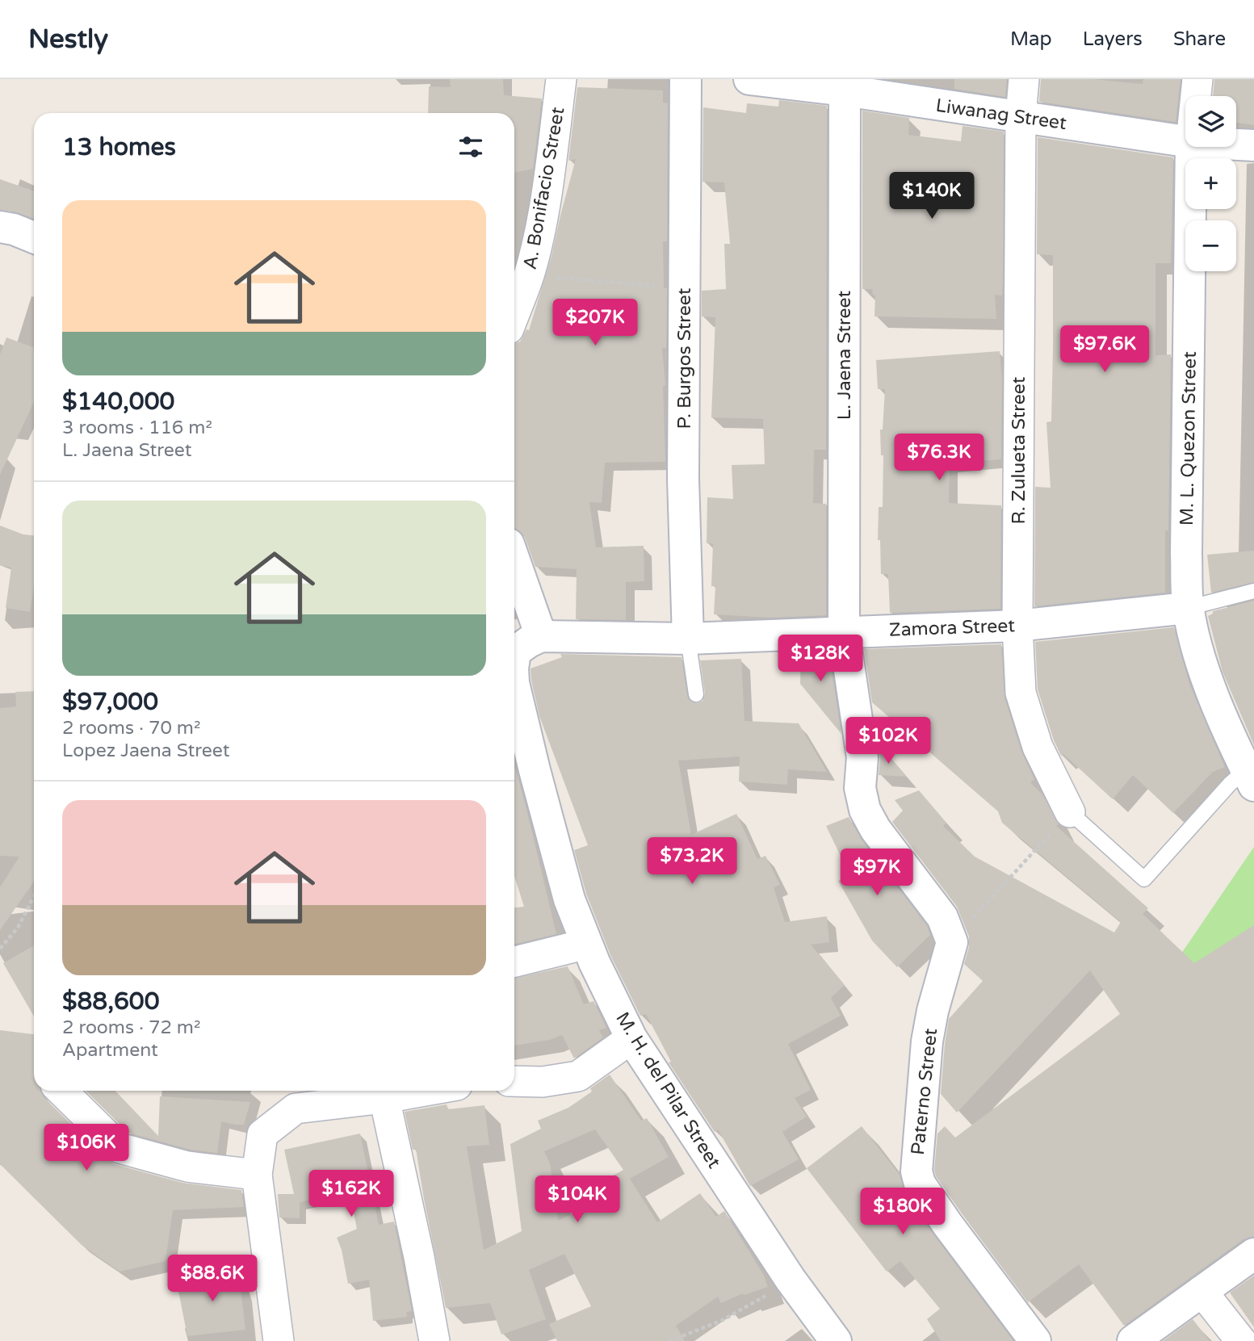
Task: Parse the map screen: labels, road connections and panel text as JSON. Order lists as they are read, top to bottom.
{
  "streets": {
    "street": [
      "Liwanag Street",
      "A. Bonifacio Street",
      "L. Jaena Street",
      "P. Burgos Street",
      "M. L. Quezon Street",
      "R. Zulueta Street",
      "Zamora Street",
      "M. H. del Pilar Street",
      "Paterno Street"
    ]
  },
  "crossings": [
    ["Liwanag Street", "L. Jaena Street"],
    ["Liwanag Street", "R. Zulueta Street"],
    ["L. Jaena Street", "Zamora Street"],
    ["L. Jaena Street", "Paterno Street"],
    ["P. Burgos Street", "Zamora Street"],
    ["M. L. Quezon Street", "Zamora Street"],
    ["R. Zulueta Street", "Zamora Street"],
    ["Zamora Street", "M. H. del Pilar Street"]
  ],
  "page": {
    "header": "Nestly",
    "nav": ["Map", "Layers", "Share"],
    "map_buttons": ["+", "−"],
    "heading": "13 homes",
    "price": [
      "$140K",
      "$207K",
      "$97.6K",
      "$76.3K",
      "$128K",
      "$102K",
      "$73.2K",
      "$97K",
      "$106K",
      "$162K",
      "$104K",
      "$180K",
      "$88.6K"
    ],
    "list": [
      {
        "name": "$140,000",
        "note": "3 rooms · 116 m² · L. Jaena Street"
      },
      {
        "name": "$97,000",
        "note": "2 rooms · 70 m² · Lopez Jaena Street"
      },
      {
        "name": "$88,600",
        "note": "2 rooms · 72 m² · Apartment"
      }
    ]
  }
}
